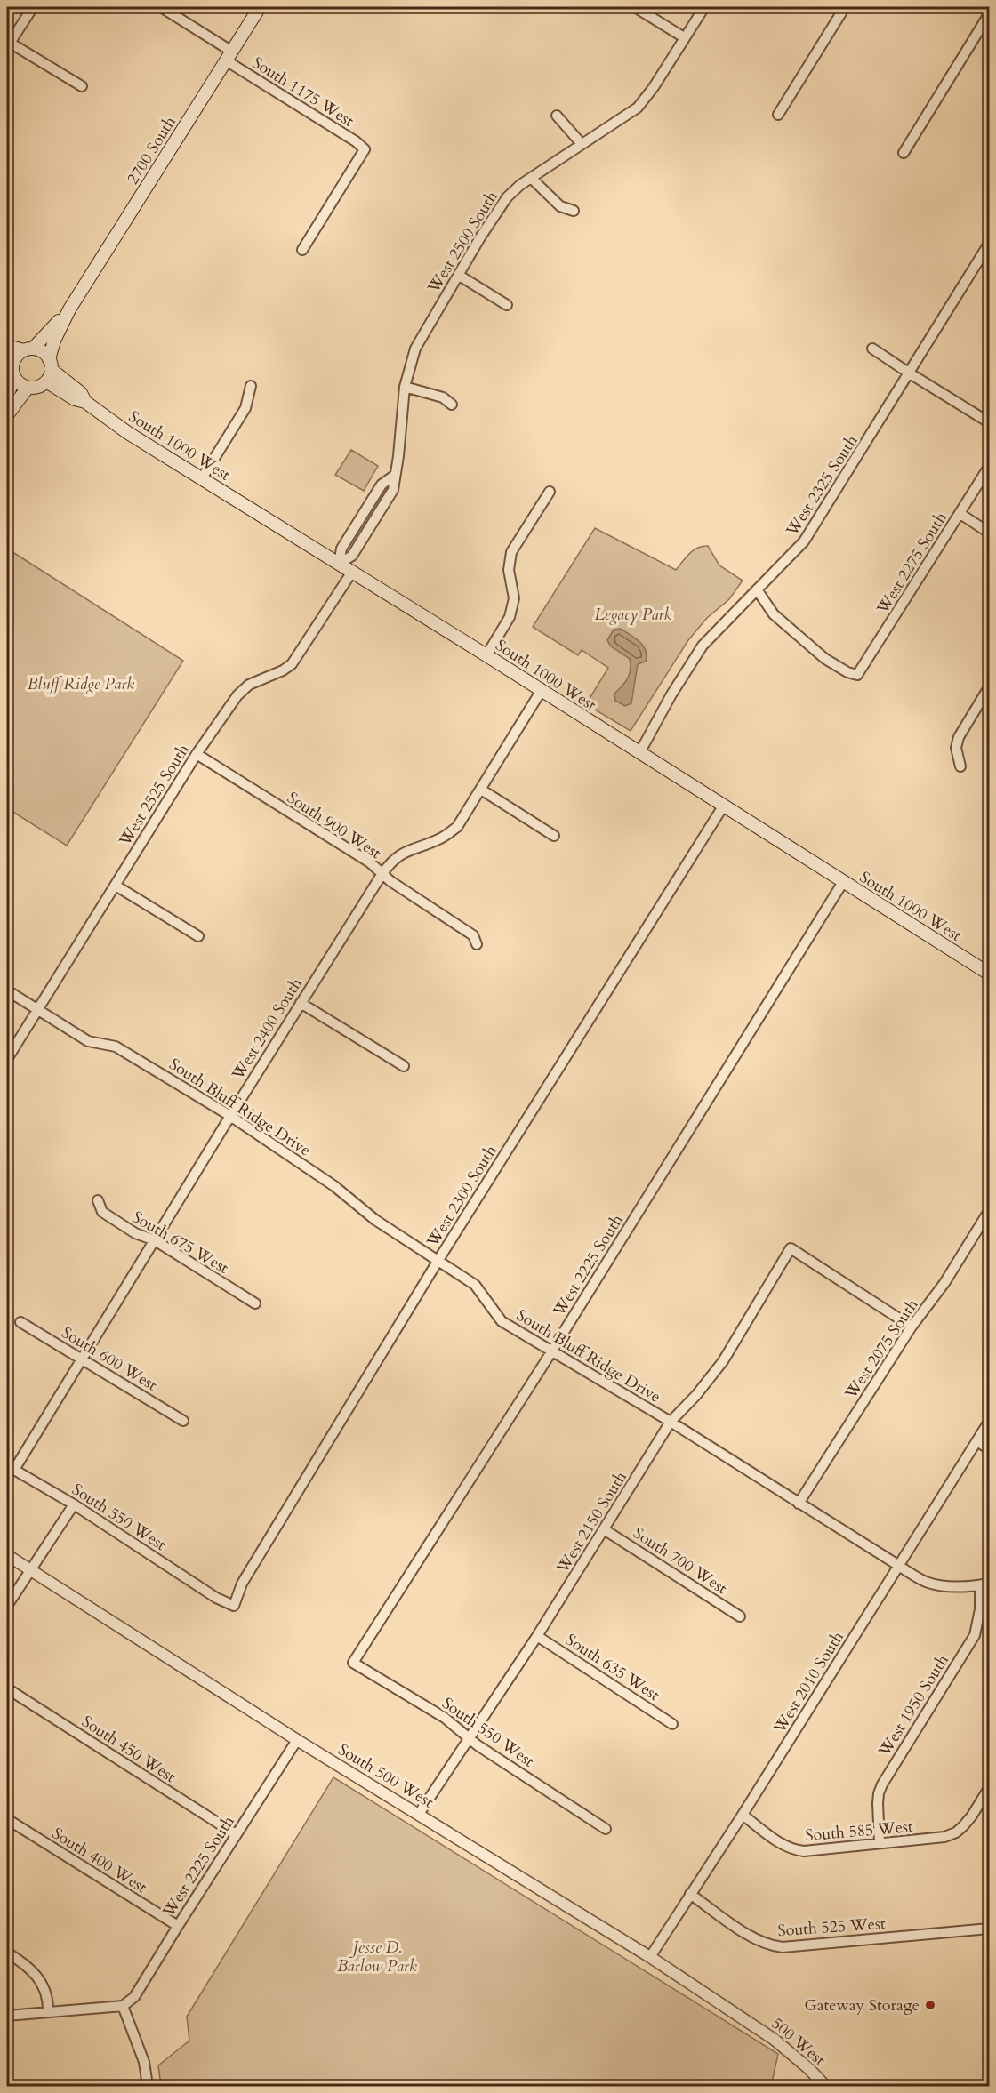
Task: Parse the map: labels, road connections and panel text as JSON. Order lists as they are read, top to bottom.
{
  "streets": {
    "main road": ["2700 South", "South 1000 West"],
    "street": [
      "South 1175 West",
      "West 2500 South",
      "West 2325 South",
      "West 2275 South",
      "West 2525 South",
      "South 900 West",
      "West 2400 South",
      "South Bluff Ridge Drive",
      "West 2300 South",
      "South 675 West",
      "West 2225 South",
      "West 2075 South",
      "South 600 West",
      "South 550 West",
      "West 2150 South",
      "South 700 West",
      "South 635 West",
      "West 2010 South",
      "West 1950 South",
      "South 450 West",
      "South 500 West",
      "South 585 West",
      "South 400 West",
      "South 525 West",
      "500 West"
    ]
  },
  "crossings": [
    ["South 1175 West", "2700 South"],
    ["West 2500 South", "South 1000 West"],
    ["South 1000 West", "West 2325 South"],
    ["South 1000 West", "West 2525 South"],
    ["South 1000 West", "West 2400 South"],
    ["South 1000 West", "West 2300 South"],
    ["South 1000 West", "West 2225 South"],
    ["West 2325 South", "West 2275 South"],
    ["West 2525 South", "South 900 West"],
    ["West 2525 South", "South Bluff Ridge Drive"],
    ["South 900 West", "West 2400 South"],
    ["West 2400 South", "South Bluff Ridge Drive"],
    ["West 2400 South", "South 675 West"],
    ["West 2400 South", "South 600 West"],
    ["West 2400 South", "South 550 West"],
    ["South Bluff Ridge Drive", "West 2300 South"],
    ["South Bluff Ridge Drive", "West 2225 South"],
    ["South Bluff Ridge Drive", "West 2075 South"],
    ["South Bluff Ridge Drive", "West 2150 South"],
    ["South Bluff Ridge Drive", "West 2010 South"],
    ["South Bluff Ridge Drive", "West 1950 South"],
    ["West 2300 South", "South 550 West"],
    ["West 2225 South", "South 550 West"],
    ["West 2225 South", "South 450 West"],
    ["West 2225 South", "South 500 West"],
    ["West 2225 South", "South 400 West"],
    ["West 2075 South", "West 2150 South"],
    ["South 550 West", "West 2150 South"],
    ["West 2150 South", "South 700 West"],
    ["West 2150 South", "South 635 West"],
    ["West 2150 South", "South 500 West"],
    ["West 2010 South", "South 500 West"],
    ["West 2010 South", "South 585 West"],
    ["West 2010 South", "South 525 West"],
    ["West 1950 South", "South 585 West"],
    ["South 500 West", "500 West"]
  ],
  "parks": ["Legacy Park", "Bluff Ridge Park", "Jesse D. Barlow Park"],
  "places": ["Gateway Storage"]
}
